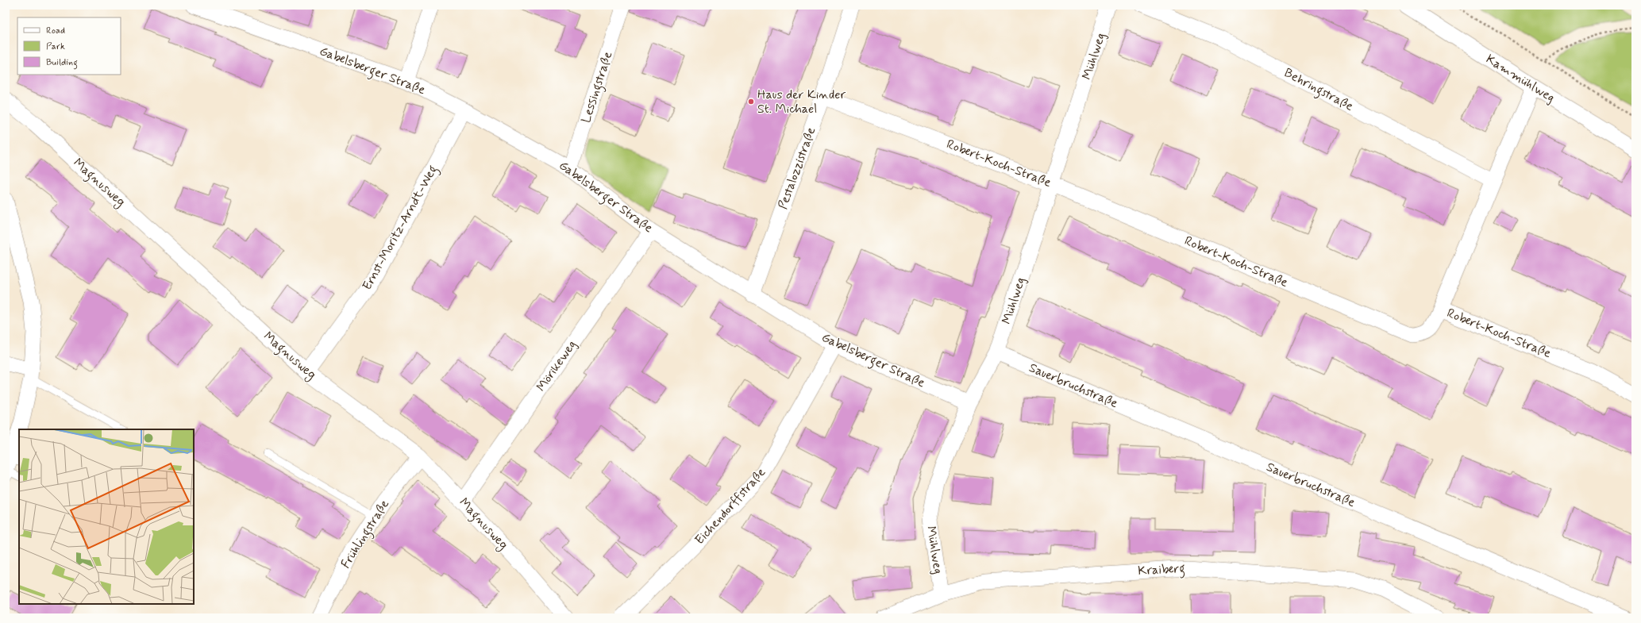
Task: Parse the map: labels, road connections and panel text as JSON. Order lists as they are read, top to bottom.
{
  "streets": {
    "street": [
      "Mühlweg",
      "Gabelsberger Straße",
      "Kammühlweg",
      "Lessingstraße",
      "Behringstraße",
      "Robert-Koch-Straße",
      "Pestalozzistraße",
      "Magnusweg",
      "Ernst-Moritz-Arndt-Weg",
      "Mörikeweg",
      "Sauerbruchstraße",
      "Eichendorffstraße",
      "Frühlingstraße",
      "Kraiberg"
    ]
  },
  "crossings": [
    ["Mühlweg", "Gabelsberger Straße"],
    ["Mühlweg", "Robert-Koch-Straße"],
    ["Mühlweg", "Sauerbruchstraße"],
    ["Mühlweg", "Kraiberg"],
    ["Gabelsberger Straße", "Lessingstraße"],
    ["Gabelsberger Straße", "Pestalozzistraße"],
    ["Gabelsberger Straße", "Ernst-Moritz-Arndt-Weg"],
    ["Gabelsberger Straße", "Mörikeweg"],
    ["Gabelsberger Straße", "Eichendorffstraße"],
    ["Robert-Koch-Straße", "Pestalozzistraße"],
    ["Magnusweg", "Ernst-Moritz-Arndt-Weg"],
    ["Magnusweg", "Mörikeweg"],
    ["Magnusweg", "Frühlingstraße"]
  ],
  "places": ["Haus der Kinder St. Michael"],
  "legend": ["Road", "Park", "Building"]
}
